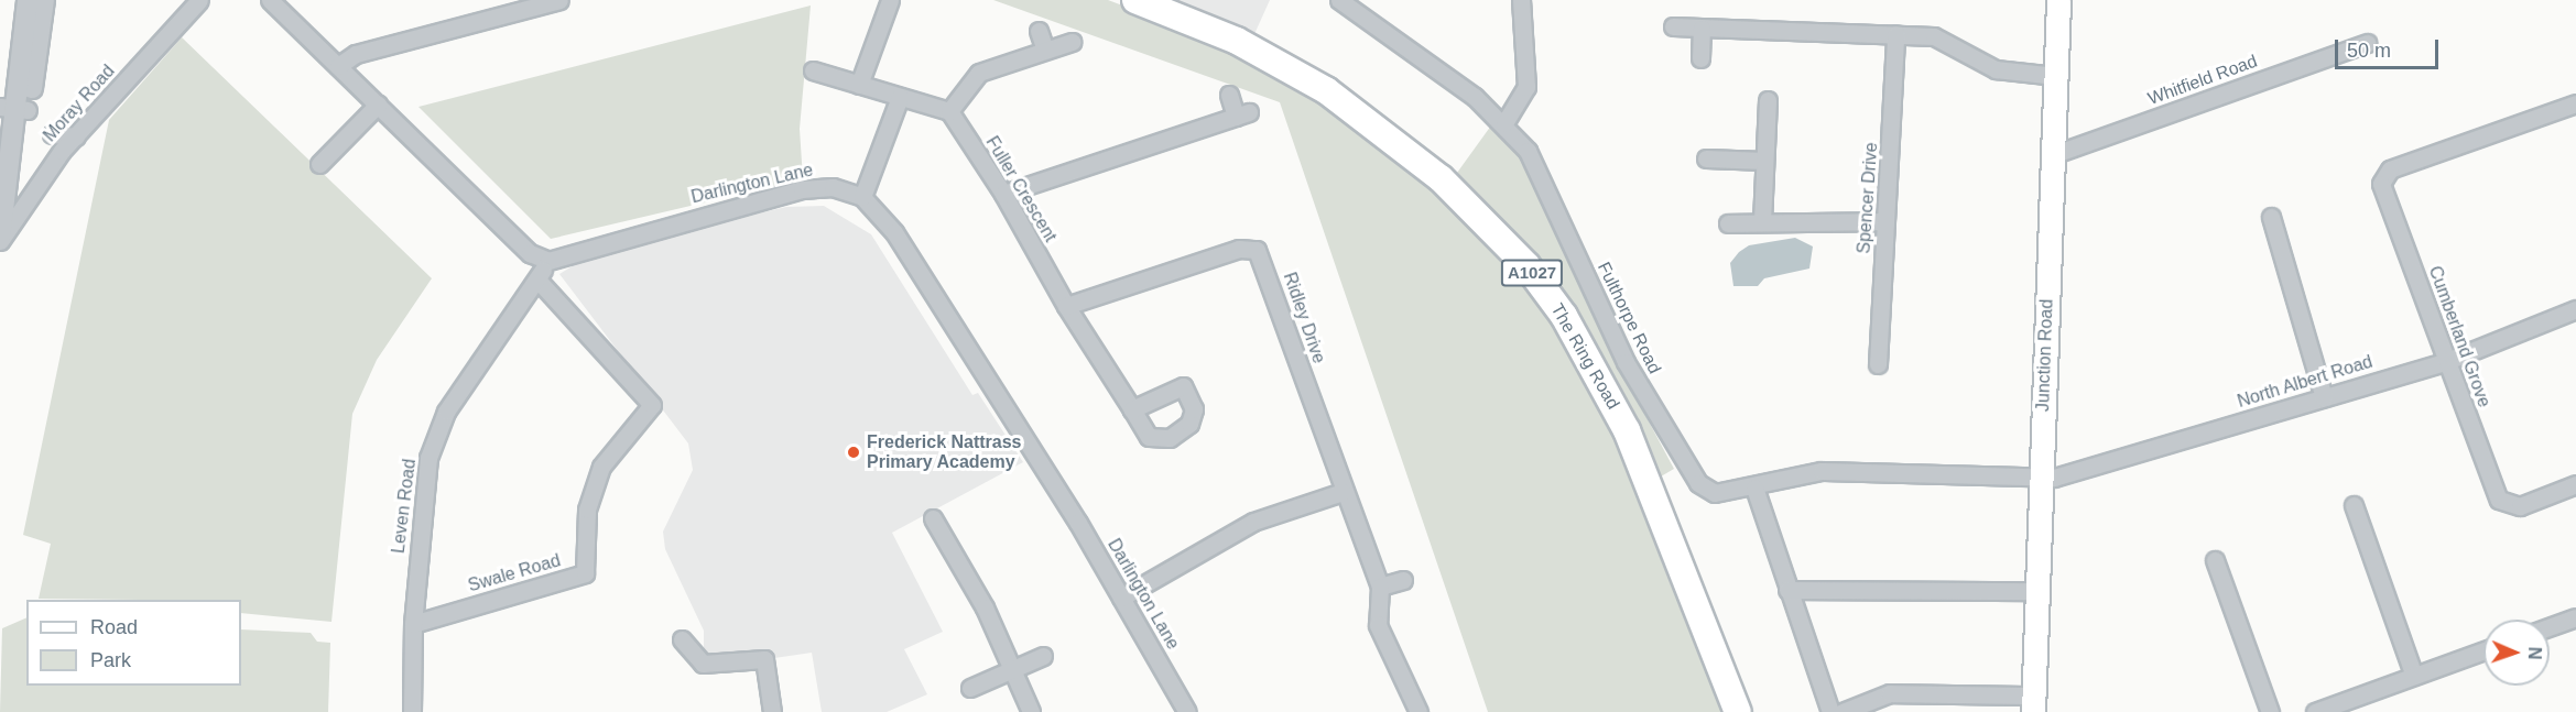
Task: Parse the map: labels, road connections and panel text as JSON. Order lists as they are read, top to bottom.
{
  "streets": {
    "main road": ["A1027", "Junction Road", "The Ring Road"],
    "street": [
      "Whitfield Road",
      "Moray Road",
      "Darlington Lane",
      "Fuller Crescent",
      "Spencer Drive",
      "Ridley Drive",
      "Fulthorpe Road",
      "Cumberland Grove",
      "North Albert Road",
      "Leven Road",
      "Swale Road"
    ]
  },
  "crossings": [
    ["Whitfield Road", "Junction Road"],
    ["Darlington Lane", "Leven Road"],
    ["Fuller Crescent", "Ridley Drive"],
    ["Fulthorpe Road", "Junction Road"],
    ["Fulthorpe Road", "North Albert Road"],
    ["Cumberland Grove", "North Albert Road"],
    ["Junction Road", "North Albert Road"],
    ["Leven Road", "Swale Road"]
  ],
  "places": ["Frederick Nattrass Primary Academy"],
  "legend": ["Road", "Park"],
  "scale_bar": "50 m",
  "north": "right"
}
